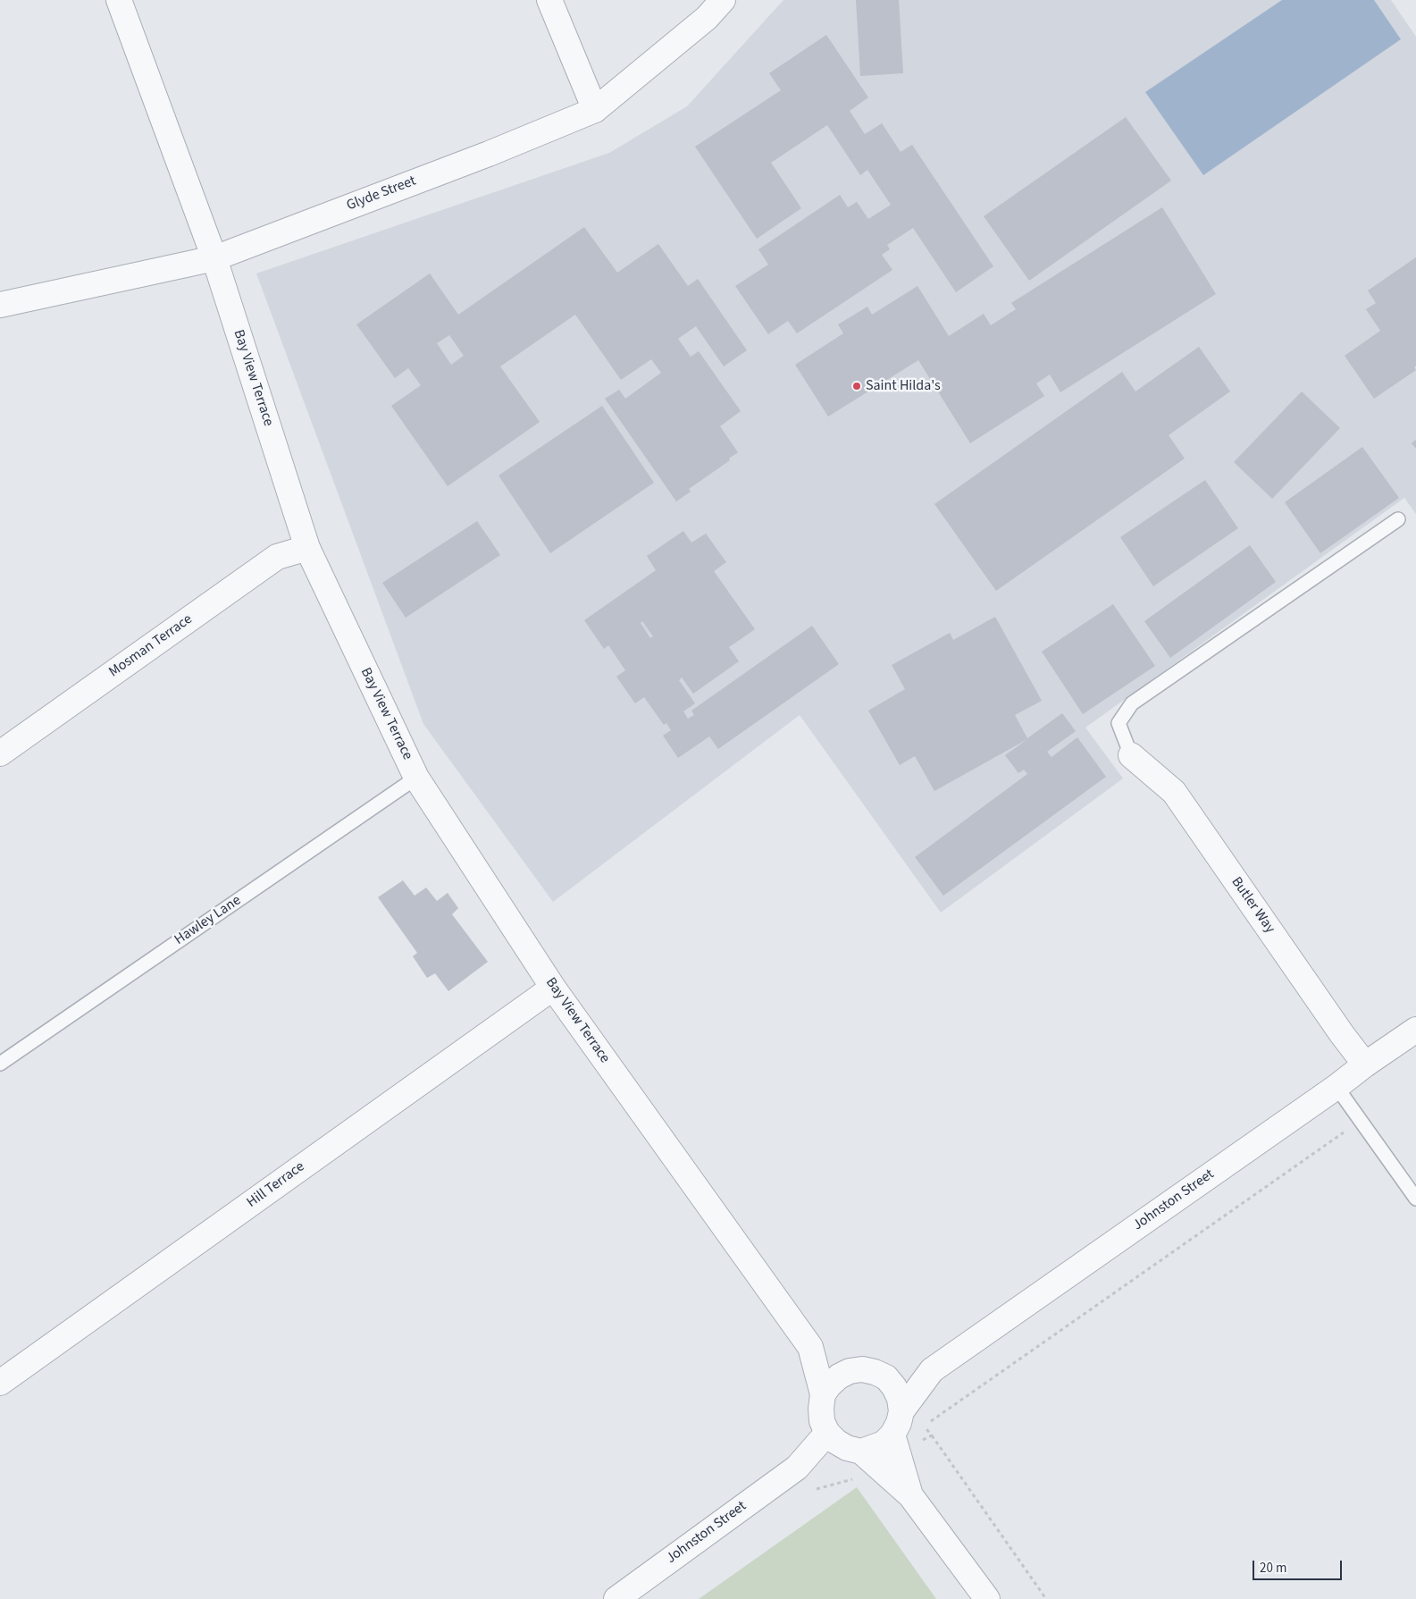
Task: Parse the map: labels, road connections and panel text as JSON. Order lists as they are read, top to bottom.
{
  "streets": {
    "street": [
      "Glyde Street",
      "Bay View Terrace",
      "Mosman Terrace",
      "Butler Way",
      "Hill Terrace",
      "Johnston Street"
    ],
    "lane": ["Hawley Lane"]
  },
  "crossings": [
    ["Glyde Street", "Bay View Terrace"],
    ["Bay View Terrace", "Mosman Terrace"],
    ["Bay View Terrace", "Hawley Lane"],
    ["Bay View Terrace", "Hill Terrace"],
    ["Bay View Terrace", "Johnston Street"],
    ["Butler Way", "Johnston Street"]
  ],
  "places": ["Saint Hilda's"],
  "scale_bar": "20 m"
}
